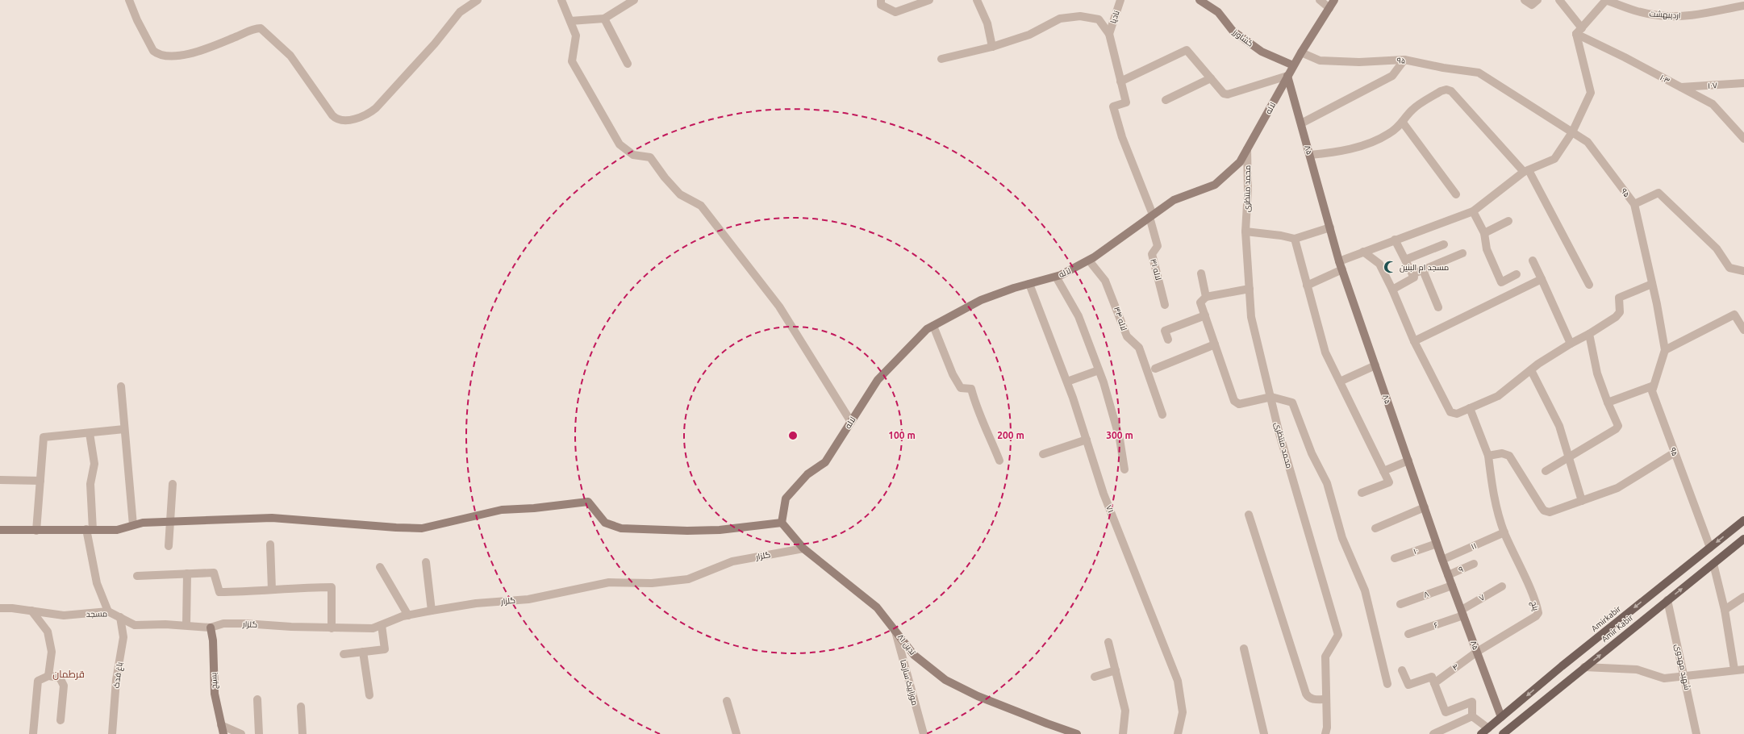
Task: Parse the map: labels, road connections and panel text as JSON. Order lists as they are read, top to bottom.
{
  "streets": {
    "main road": ["Amirkabir", "Amir Kabir"],
    "street": [
      "اردیبهشت",
      "نادیا",
      "کشاورز",
      "۹۵",
      "۱۰۳",
      "۱۰۷",
      "لاله",
      "۸۵",
      "محمد منتظری",
      "لاله ۳۱",
      "لاله ۳۴",
      "۷۱",
      "۱۱",
      "۱۰",
      "گلزار",
      "۹",
      "۸",
      "۷",
      "پنج",
      "مسجد",
      "۶",
      "تدین ۸۱",
      "۴",
      "شهید مهدوی",
      "باغ فدک",
      "بسیج",
      "موزاییک سازها"
    ]
  },
  "crossings": [
    ["اردیبهشت", "۱۰۳"],
    ["کشاورز", "لاله"],
    ["۹۵", "لاله"],
    ["۹۵", "Amirkabir"],
    ["۱۰۳", "۱۰۷"],
    ["لاله", "۸۵"],
    ["لاله", "محمد منتظری"],
    ["لاله", "لاله ۳۱"],
    ["لاله", "لاله ۳۴"],
    ["لاله", "۷۱"],
    ["لاله", "تدین ۸۱"],
    ["۸۵", "۱۱"],
    ["۸۵", "۱۰"],
    ["۸۵", "۹"],
    ["۸۵", "۸"],
    ["۸۵", "۷"],
    ["۸۵", "پنج"],
    ["۸۵", "Amirkabir"],
    ["۸۵", "۶"],
    ["۸۵", "۴"],
    ["۱۱", "پنج"],
    ["گلزار", "مسجد"],
    ["گلزار", "تدین ۸۱"],
    ["گلزار", "بسیج"],
    ["۷", "۶"],
    ["پنج", "۴"],
    ["مسجد", "باغ فدک"],
    ["مسجد", "بسیج"],
    ["Amir Kabir", "شهید مهدوی"],
    ["تدین ۸۱", "موزاییک سازها"]
  ],
  "one_way": ["Amirkabir", "Amir Kabir"],
  "districts": ["قرطمان"],
  "places": {
    "mosque": ["مسجد ام البنین"]
  },
  "rings": ["100 m", "200 m", "300 m"]
}
